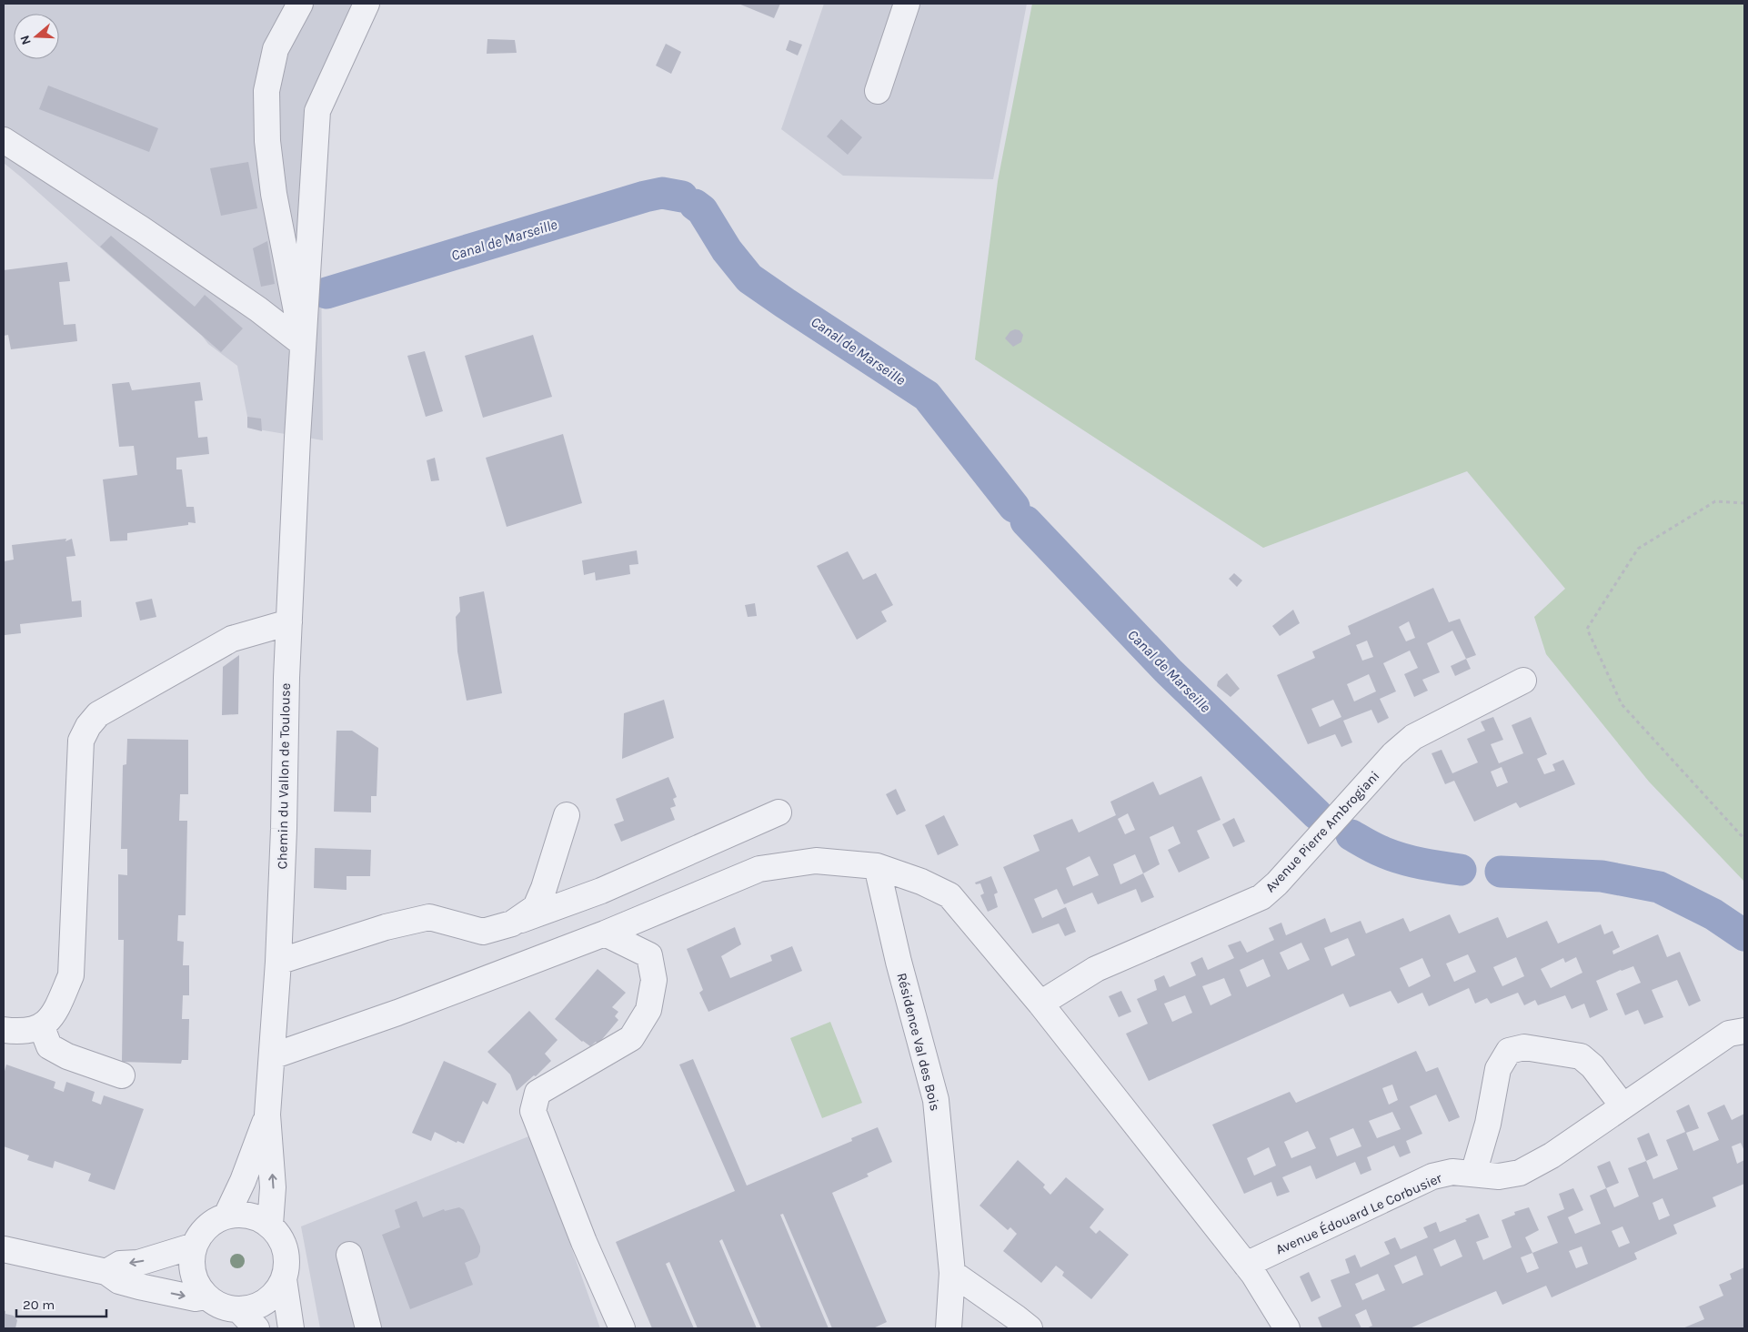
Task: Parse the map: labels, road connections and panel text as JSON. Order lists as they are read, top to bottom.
{
  "streets": {
    "street": [
      "Chemin du Vallon de Toulouse",
      "Avenue Pierre Ambrogiani",
      "Résidence Val des Bois",
      "Avenue Édouard Le Corbusier"
    ]
  },
  "water": ["Canal de Marseille"],
  "scale_bar": "20 m",
  "north": "left"
}
